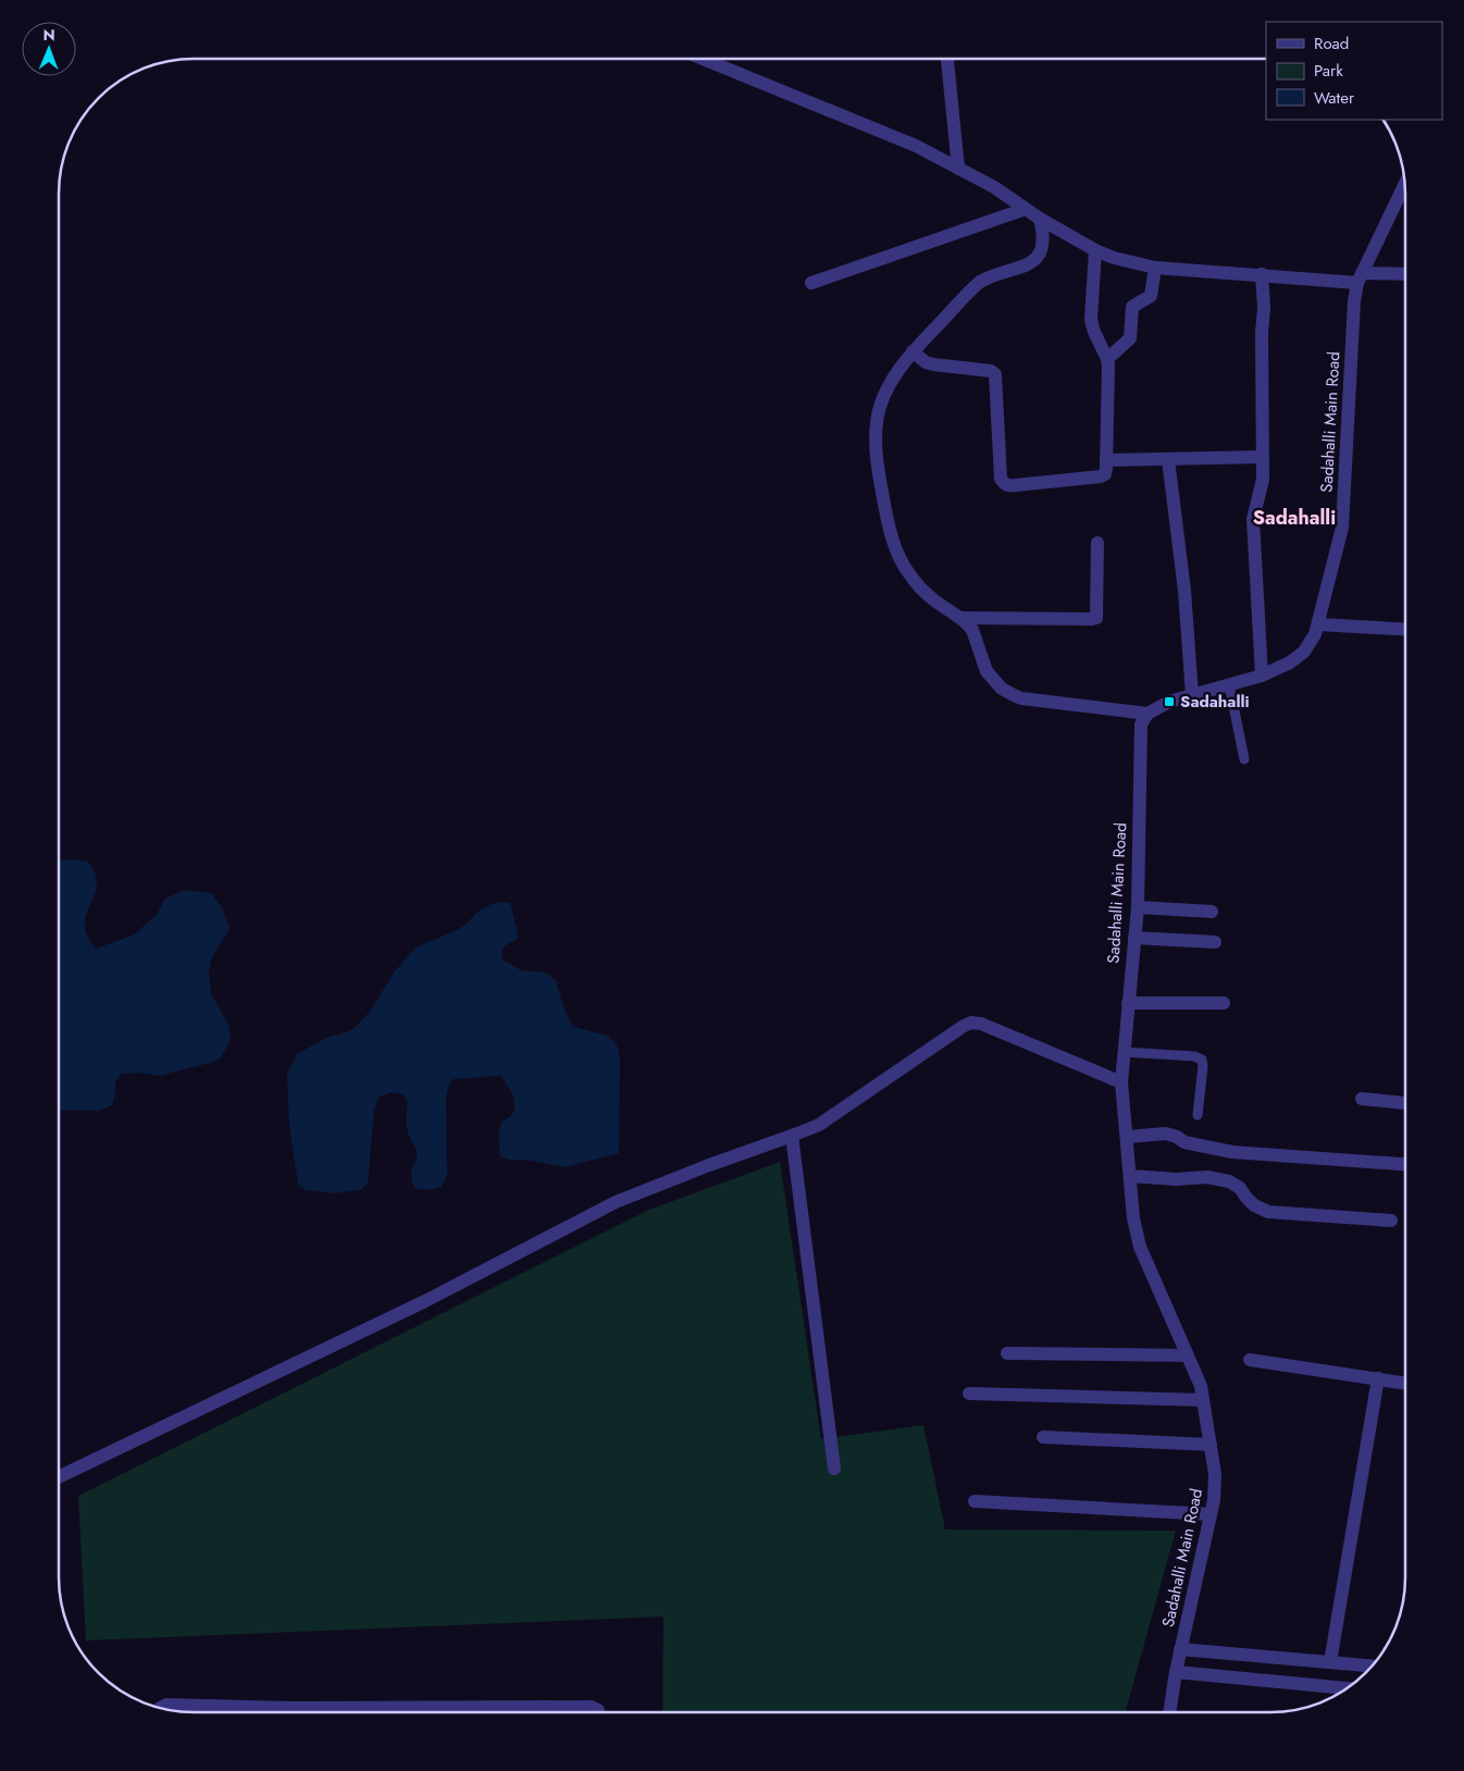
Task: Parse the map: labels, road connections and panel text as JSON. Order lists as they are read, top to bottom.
{
  "streets": {
    "street": ["Sadahalli Main Road"]
  },
  "districts": ["Sadahalli"],
  "places": {
    "transit": ["Sadahalli"]
  },
  "legend": ["Road", "Park", "Water"],
  "north": "top"
}
